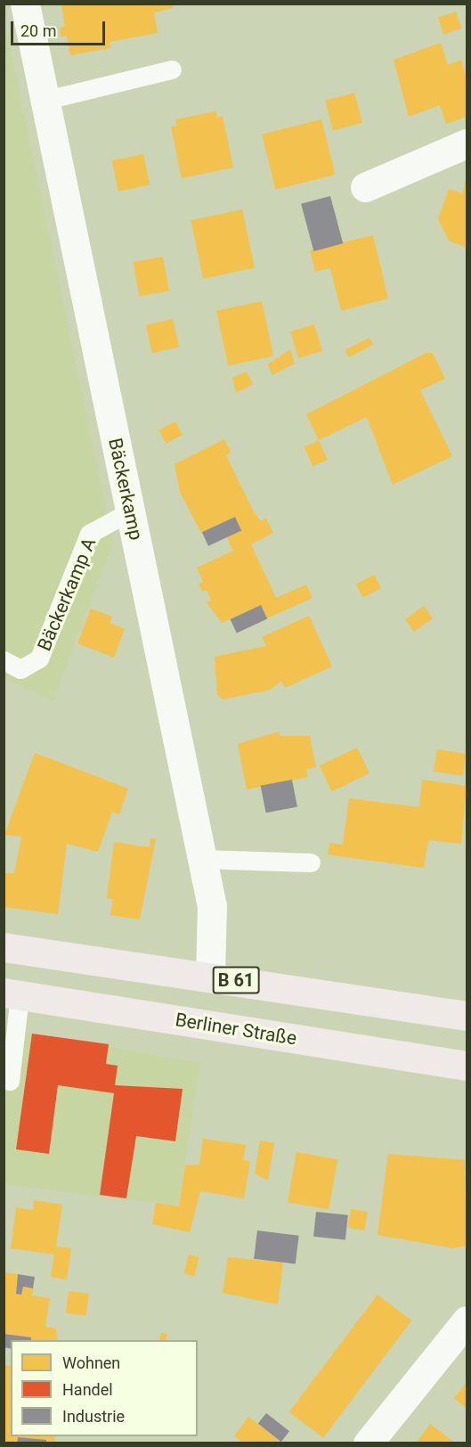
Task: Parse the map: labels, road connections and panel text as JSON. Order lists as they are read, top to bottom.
{
  "streets": {
    "main road": ["B 61", "Berliner Straße"],
    "street": ["Bäckerkamp"],
    "lane": ["Bäckerkamp A"]
  },
  "crossings": [
    ["Bäckerkamp", "Bäckerkamp A"],
    ["Bäckerkamp", "B 61"]
  ],
  "legend": ["Wohnen", "Handel", "Industrie"],
  "scale_bar": "20 m"
}
